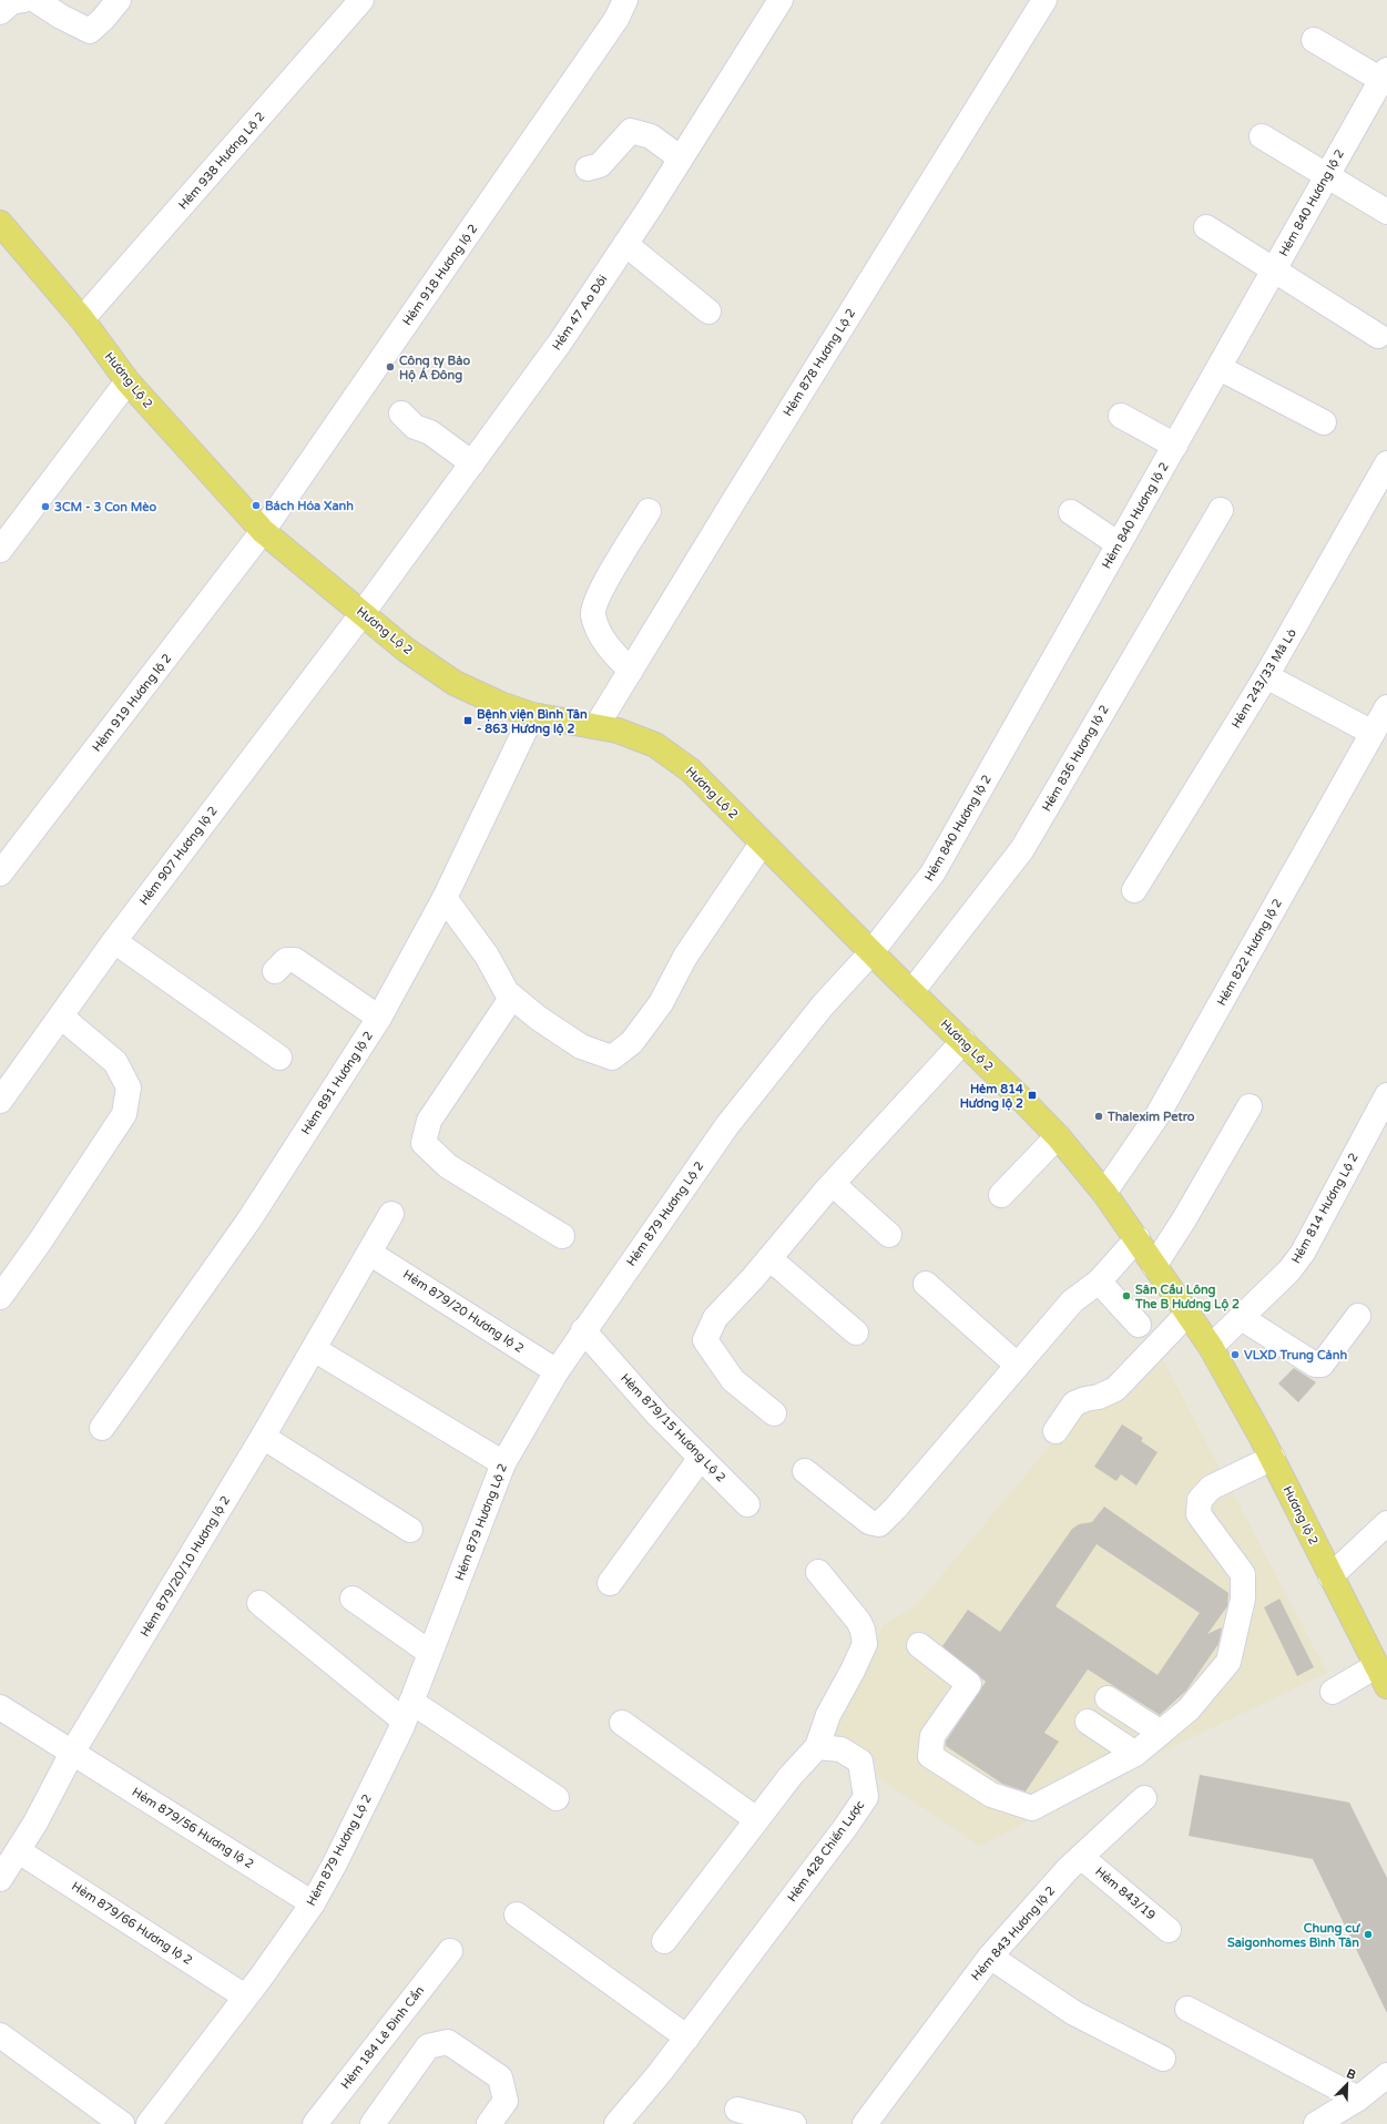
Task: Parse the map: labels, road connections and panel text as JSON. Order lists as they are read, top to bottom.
{
  "streets": {
    "main road": ["Hương Lộ 2", "Hương lộ 2"],
    "street": [
      "Hẻm 938 Hương Lộ 2",
      "Hẻm 840 Hương lộ 2",
      "Hẻm 918 Hương lộ 2",
      "Hẻm 47 Ao Đôi",
      "Hẻm 878 Hương Lộ 2",
      "Hẻm 243/33 Mã Lò",
      "Hẻm 919 Hương lộ 2",
      "Hẻm 836 Hương lộ 2",
      "Hẻm 907 Hương lộ 2",
      "Hẻm 822 Hương lộ 2",
      "Hẻm 891 Hương lộ 2",
      "Hẻm 814 Hương Lộ 2",
      "Hẻm 879 Hương Lộ 2",
      "Hẻm 879/20 Hương lộ 2",
      "Hẻm 879/15 Hương Lộ 2",
      "Hẻm 879/20/10 Hương lộ 2",
      "Hẻm 879/56 Hương lộ 2",
      "Hẻm 428 Chiến Lược",
      "Hẻm 843/19",
      "Hẻm 879/66 Hương lộ 2",
      "Hẻm 843 Hương lộ 2",
      "Hẻm 184 Lê Đình Cẩn"
    ]
  },
  "crossings": [
    ["Hẻm 938 Hương Lộ 2", "Hương Lộ 2"],
    ["Hẻm 840 Hương lộ 2", "Hương Lộ 2"],
    ["Hẻm 840 Hương lộ 2", "Hẻm 879 Hương Lộ 2"],
    ["Hẻm 918 Hương lộ 2", "Hương Lộ 2"],
    ["Hẻm 918 Hương lộ 2", "Hẻm 919 Hương lộ 2"],
    ["Hẻm 47 Ao Đôi", "Hương Lộ 2"],
    ["Hẻm 47 Ao Đôi", "Hẻm 907 Hương lộ 2"],
    ["Hẻm 878 Hương Lộ 2", "Hương Lộ 2"],
    ["Hương Lộ 2", "Hẻm 919 Hương lộ 2"],
    ["Hương Lộ 2", "Hẻm 836 Hương lộ 2"],
    ["Hương Lộ 2", "Hẻm 907 Hương lộ 2"],
    ["Hương Lộ 2", "Hẻm 822 Hương lộ 2"],
    ["Hương Lộ 2", "Hẻm 891 Hương lộ 2"],
    ["Hương Lộ 2", "Hẻm 814 Hương Lộ 2"],
    ["Hương Lộ 2", "Hẻm 879 Hương Lộ 2"],
    ["Hương Lộ 2", "Hương lộ 2"],
    ["Hẻm 814 Hương Lộ 2", "Hương lộ 2"],
    ["Hẻm 879 Hương Lộ 2", "Hẻm 879/20 Hương lộ 2"],
    ["Hẻm 879 Hương Lộ 2", "Hẻm 879/15 Hương Lộ 2"],
    ["Hẻm 879 Hương Lộ 2", "Hẻm 879/56 Hương lộ 2"],
    ["Hẻm 879 Hương Lộ 2", "Hẻm 879/66 Hương lộ 2"],
    ["Hẻm 879/20 Hương lộ 2", "Hẻm 879/20/10 Hương lộ 2"],
    ["Hẻm 879/20/10 Hương lộ 2", "Hẻm 879/56 Hương lộ 2"],
    ["Hẻm 879/20/10 Hương lộ 2", "Hẻm 879/66 Hương lộ 2"],
    ["Hẻm 843/19", "Hẻm 843 Hương lộ 2"]
  ],
  "places": {
    "other": [
      "Công ty Bảo Hộ Á Đông",
      "Bách Hóa Xanh",
      "3CM - 3 Con Mèo",
      "Thalexim Petro",
      "Sân Cầu Lông The B Hương Lộ 2",
      "VLXD Trung Cảnh",
      "Chung cư Saigonhomes Bình Tân"
    ],
    "transit": ["Bệnh viện Bình Tân - 863 Hương lộ 2", "Hẻm 814 Hương lộ 2"]
  },
  "north": "top right"
}
